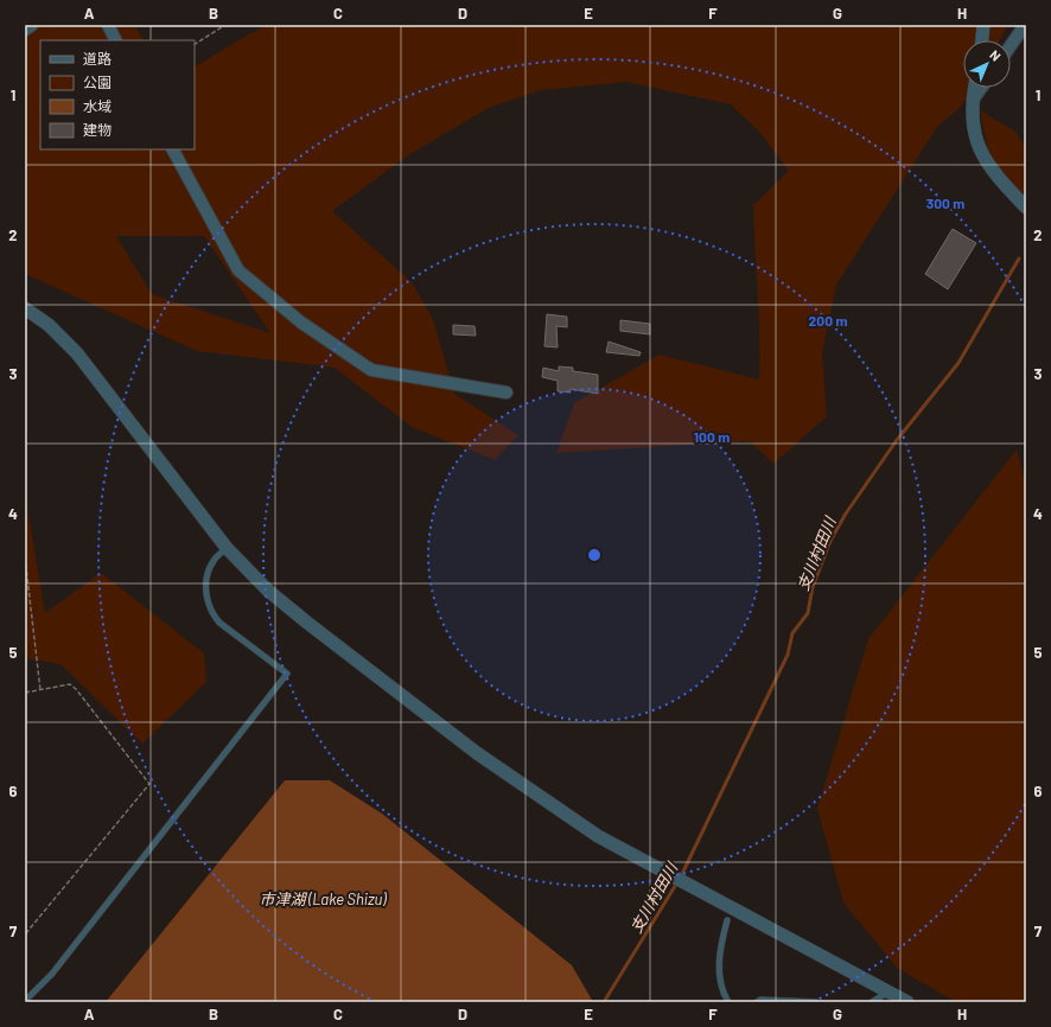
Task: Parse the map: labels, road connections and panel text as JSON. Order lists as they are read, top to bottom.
{
  "water": ["支川村田川", "市津湖 (Lake Shizu)"],
  "legend": [
    "道路",
    "公園",
    "水域",
    "建物"
  ],
  "north": "top right",
  "grid": {
    "columns": [
      "A",
      "B",
      "C",
      "D",
      "E",
      "F",
      "G",
      "H"
    ],
    "rows": [
      "1",
      "2",
      "3",
      "4",
      "5",
      "6",
      "7"
    ]
  },
  "rings": ["300 m", "200 m", "100 m"]
}
